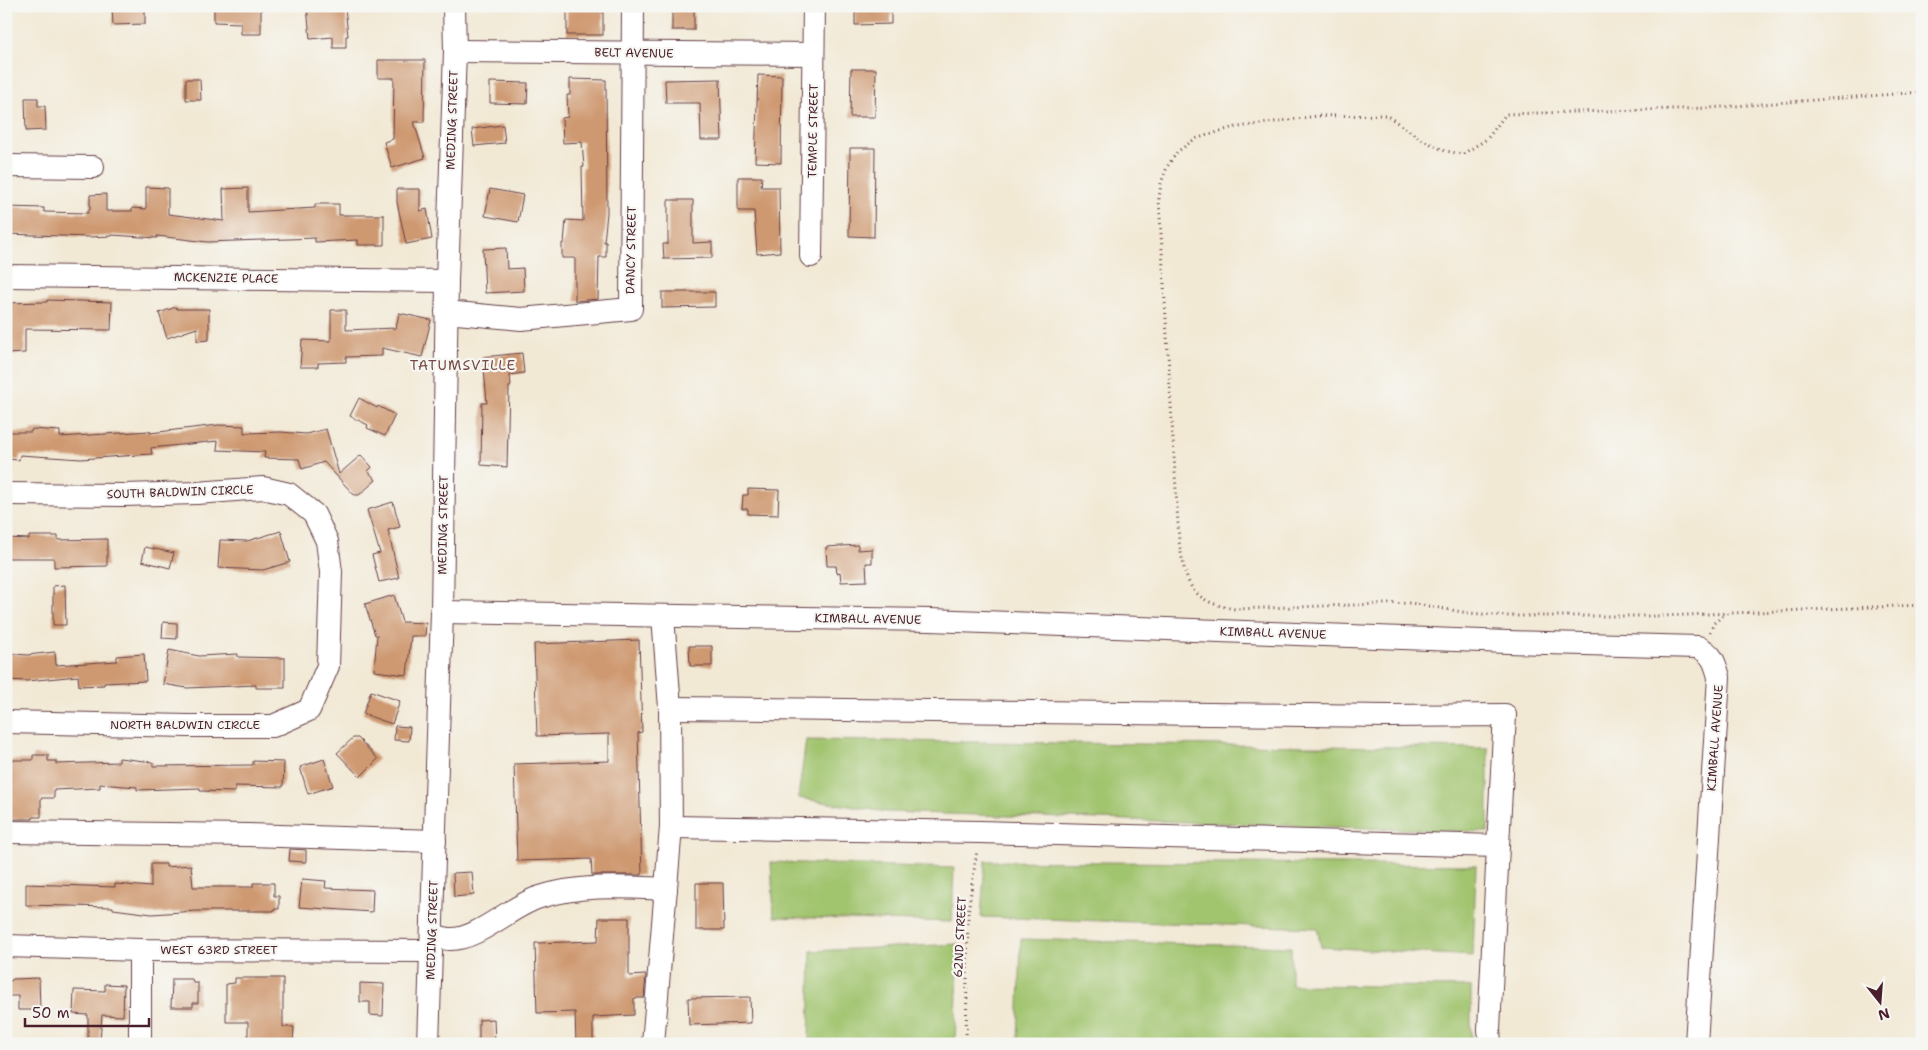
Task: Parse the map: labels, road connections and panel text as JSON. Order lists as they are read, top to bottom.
{
  "streets": {
    "street": [
      "BELT AVENUE",
      "MEDING STREET",
      "TEMPLE STREET",
      "DANCY STREET",
      "MCKENZIE PLACE",
      "SOUTH BALDWIN CIRCLE",
      "KIMBALL AVENUE",
      "NORTH BALDWIN CIRCLE",
      "WEST 63RD STREET"
    ],
    "path": ["62ND STREET"]
  },
  "crossings": [
    ["BELT AVENUE", "MEDING STREET"],
    ["BELT AVENUE", "TEMPLE STREET"],
    ["BELT AVENUE", "DANCY STREET"],
    ["MEDING STREET", "DANCY STREET"],
    ["MEDING STREET", "MCKENZIE PLACE"],
    ["MEDING STREET", "KIMBALL AVENUE"],
    ["MEDING STREET", "WEST 63RD STREET"],
    ["SOUTH BALDWIN CIRCLE", "NORTH BALDWIN CIRCLE"]
  ],
  "districts": ["TATUMSVILLE"],
  "scale_bar": "50 m",
  "north": "bottom"
}
